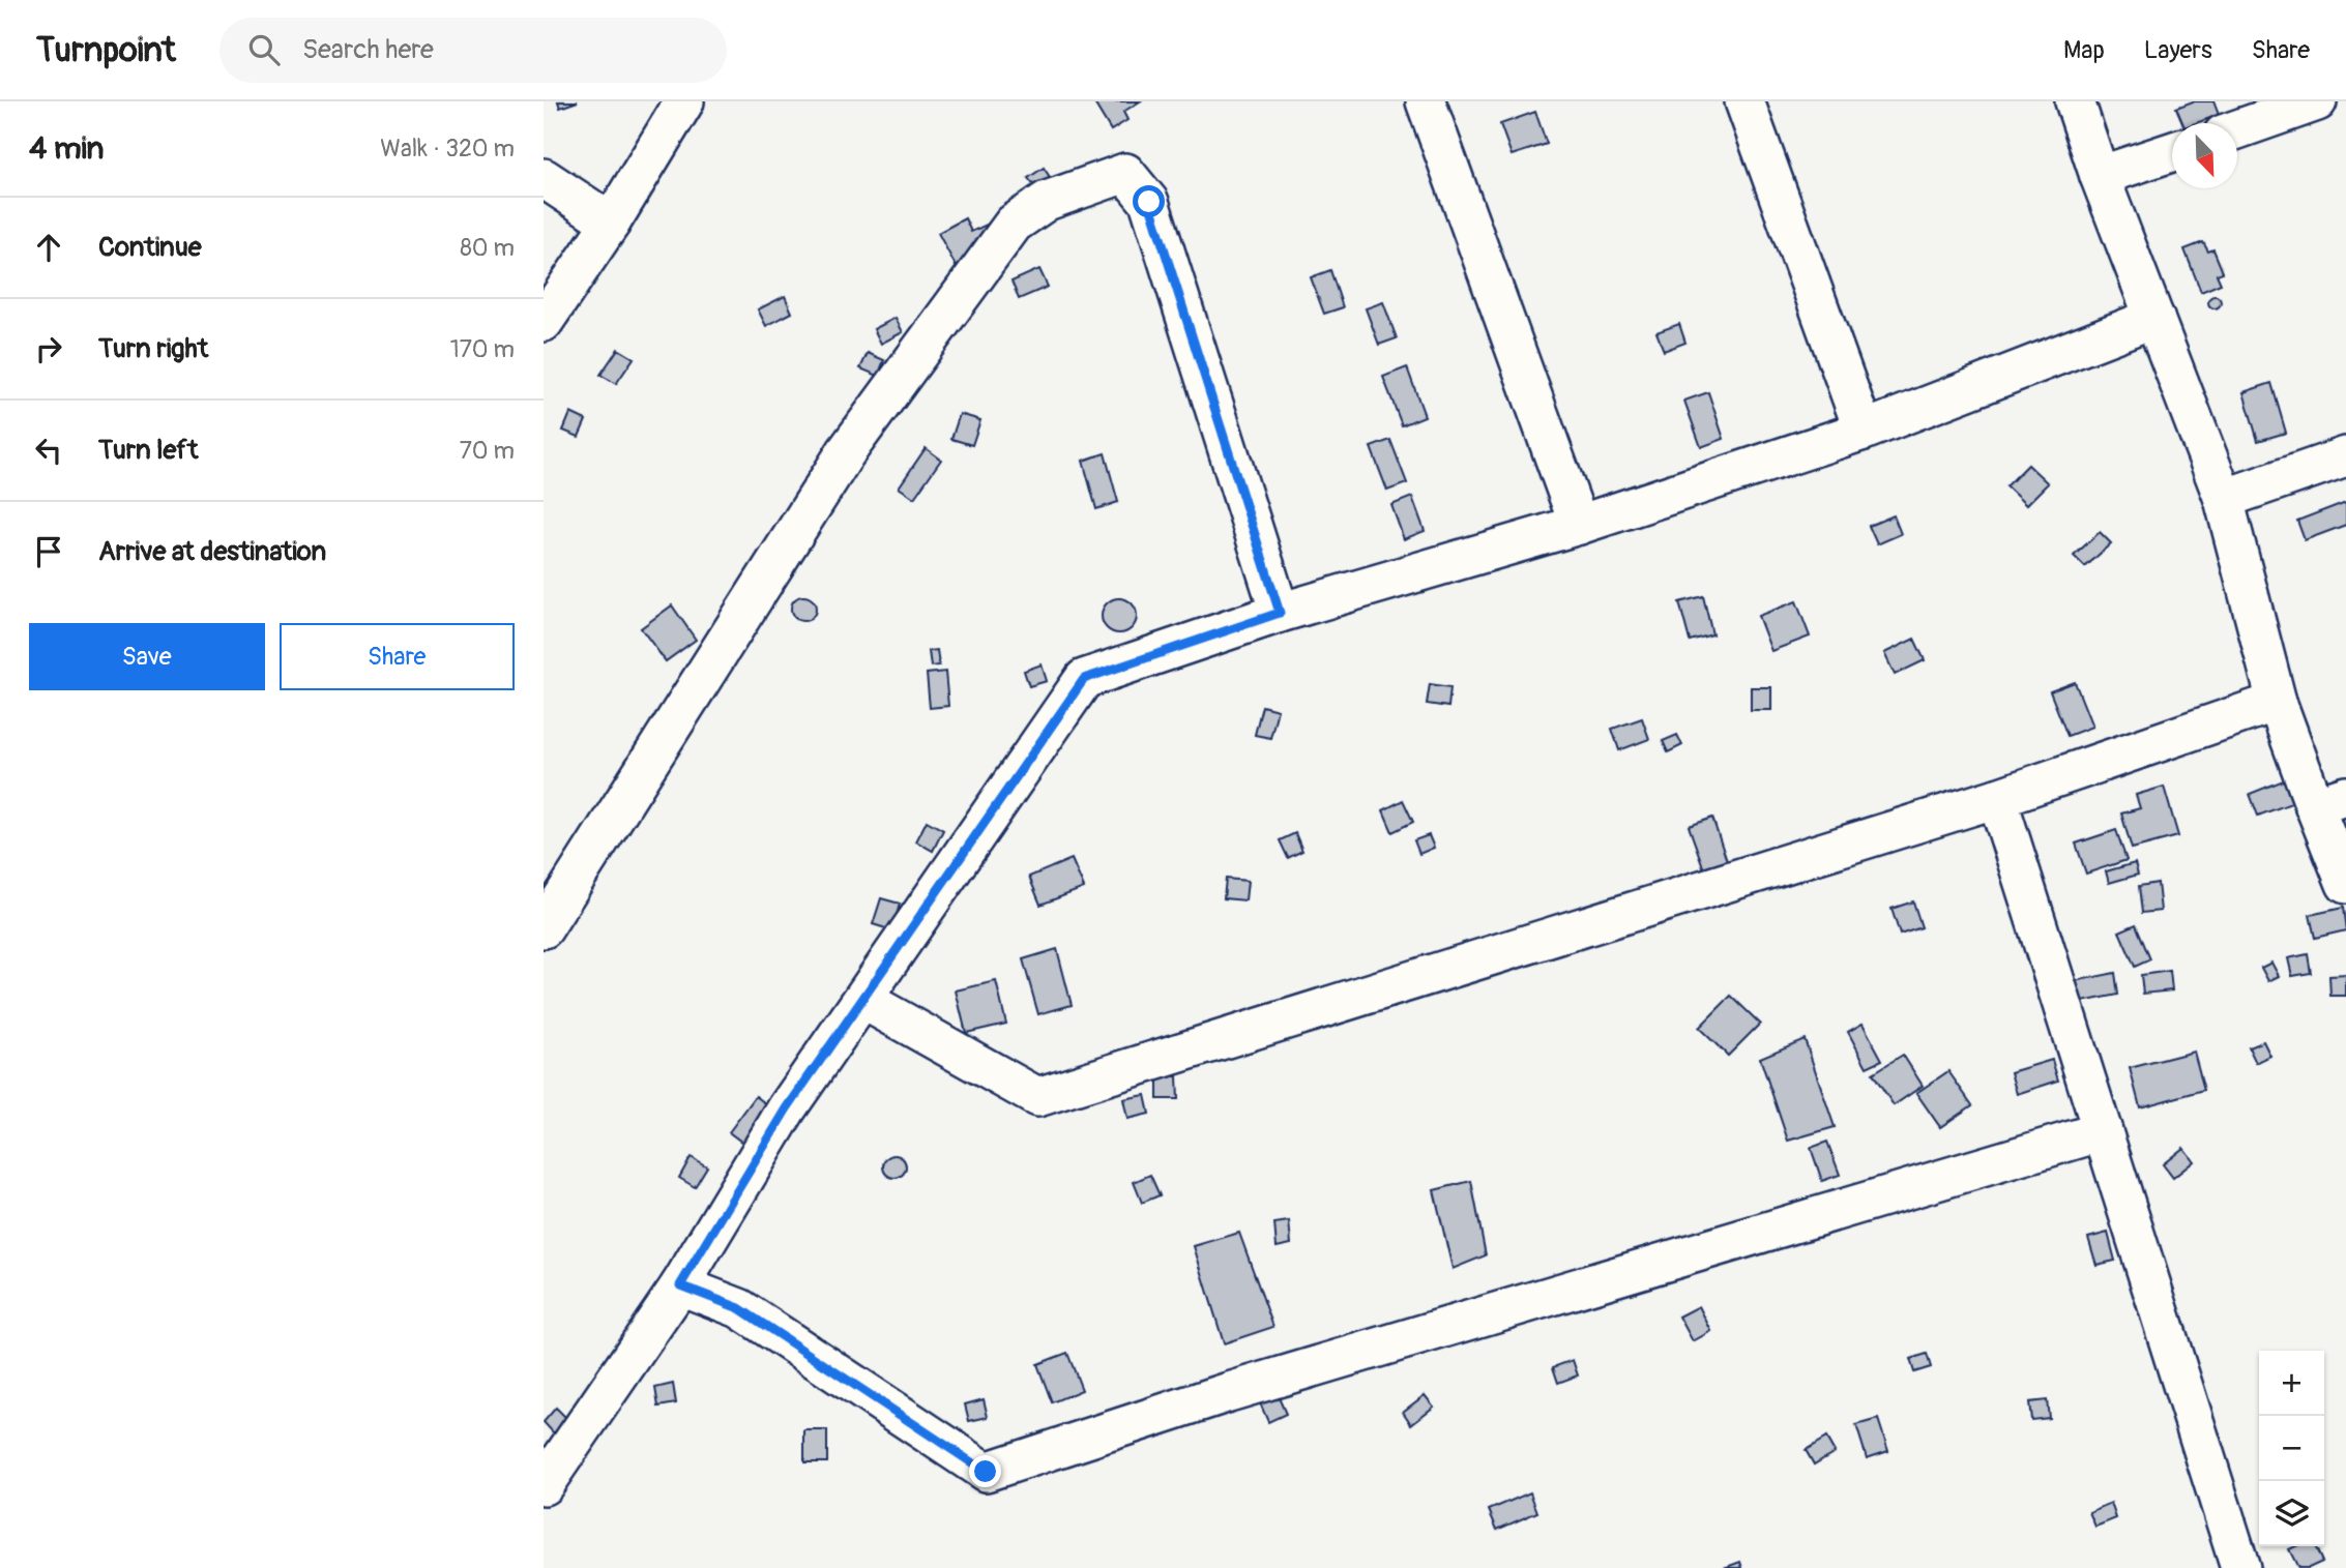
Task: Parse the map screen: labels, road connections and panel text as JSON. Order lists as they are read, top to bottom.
{
  "north": "bottom right",
  "page": {
    "header": "Turnpoint",
    "search": "Search here",
    "nav": ["Map", "Layers", "Share"],
    "heading": ["4 min", "Walk · 320 m"],
    "list": [
      ["Continue", "80 m"],
      ["Turn right", "170 m"],
      ["Turn left", "70 m"],
      "Arrive at destination"
    ],
    "buttons": ["Save", "Share"],
    "map_buttons": ["+", "−"]
  }
}
